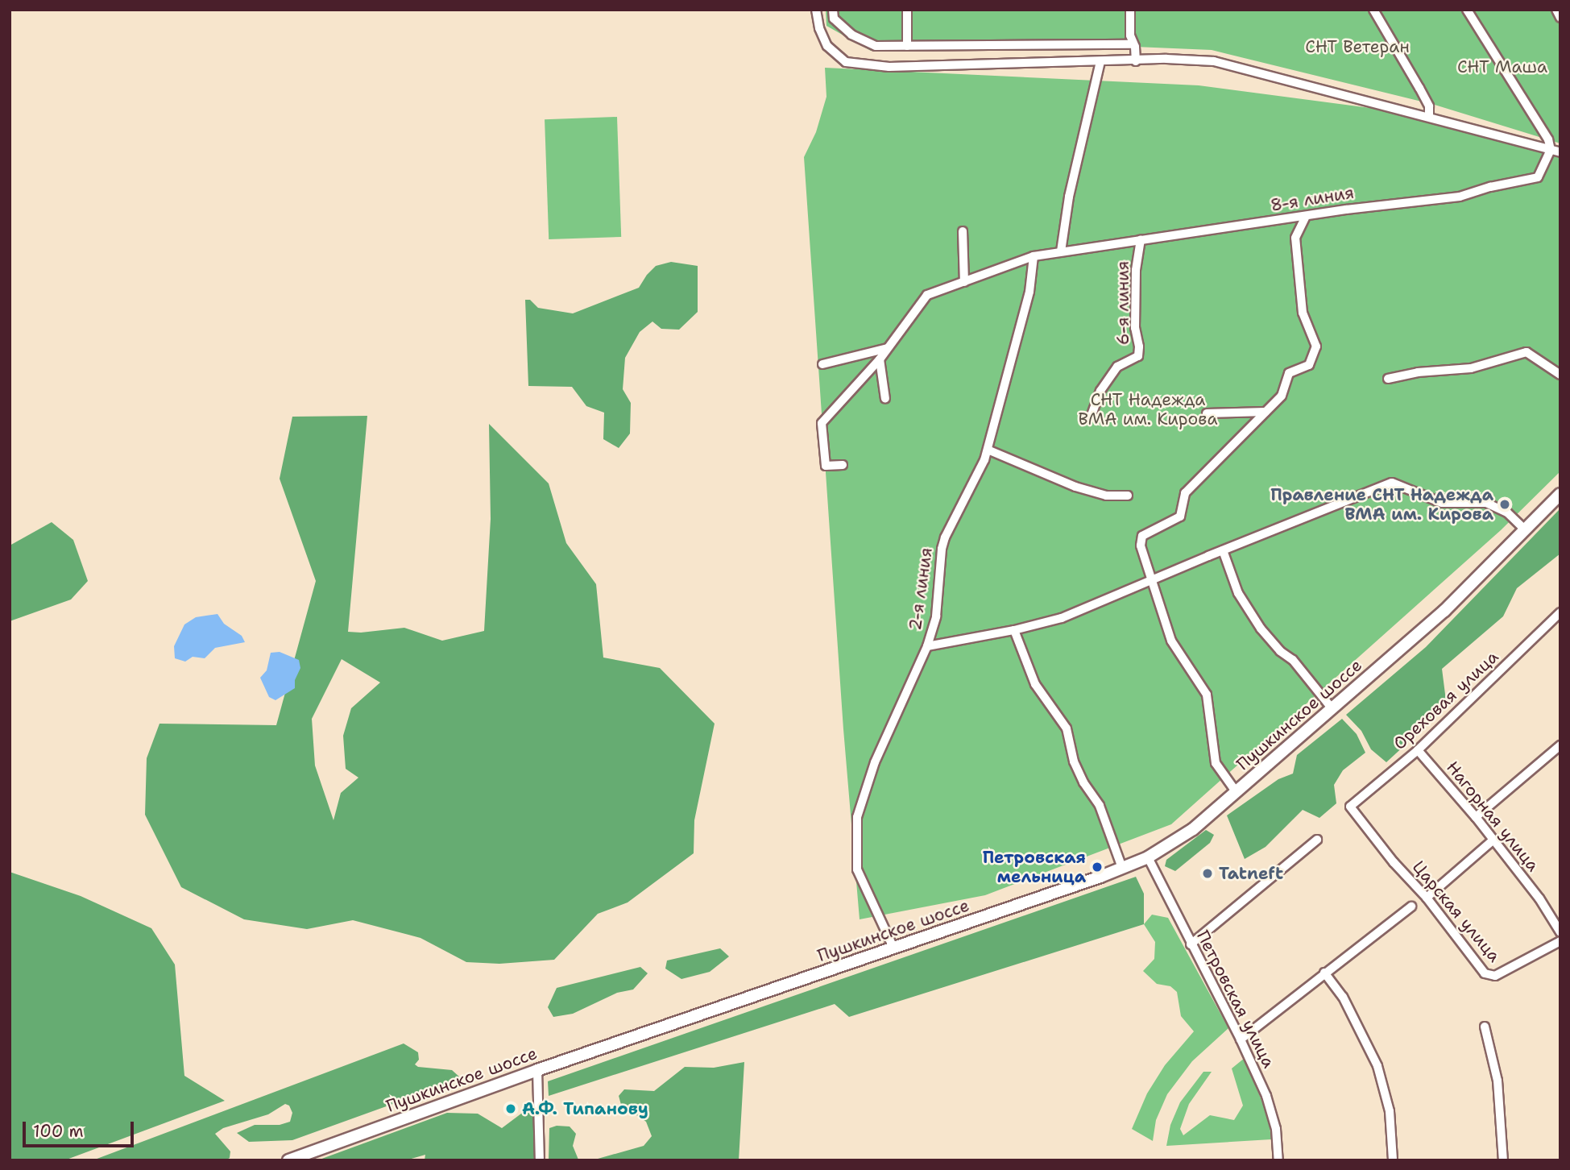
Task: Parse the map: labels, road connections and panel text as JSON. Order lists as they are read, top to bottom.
{
  "streets": {
    "main road": ["Пушкинское шоссе"],
    "street": [
      "8-я линия",
      "6-я линия",
      "2-я линия",
      "Ореховая улица",
      "Нагорная улица",
      "Царская улица",
      "Петровская улица"
    ]
  },
  "crossings": [
    ["8-я линия", "6-я линия"],
    ["2-я линия", "Пушкинское шоссе"],
    ["Ореховая улица", "Нагорная улица"],
    ["Ореховая улица", "Царская улица"],
    ["Пушкинское шоссе", "Петровская улица"]
  ],
  "parks": ["СНТ Ветеран", "СНТ Маша", "СНТ Надежда ВМА им. Кирова"],
  "places": [
    "Правление СНТ Надежда ВМА им. Кирова",
    "Петровская мельница",
    "Tatneft",
    "А.Ф. Типанову"
  ],
  "scale_bar": "100 m"
}
